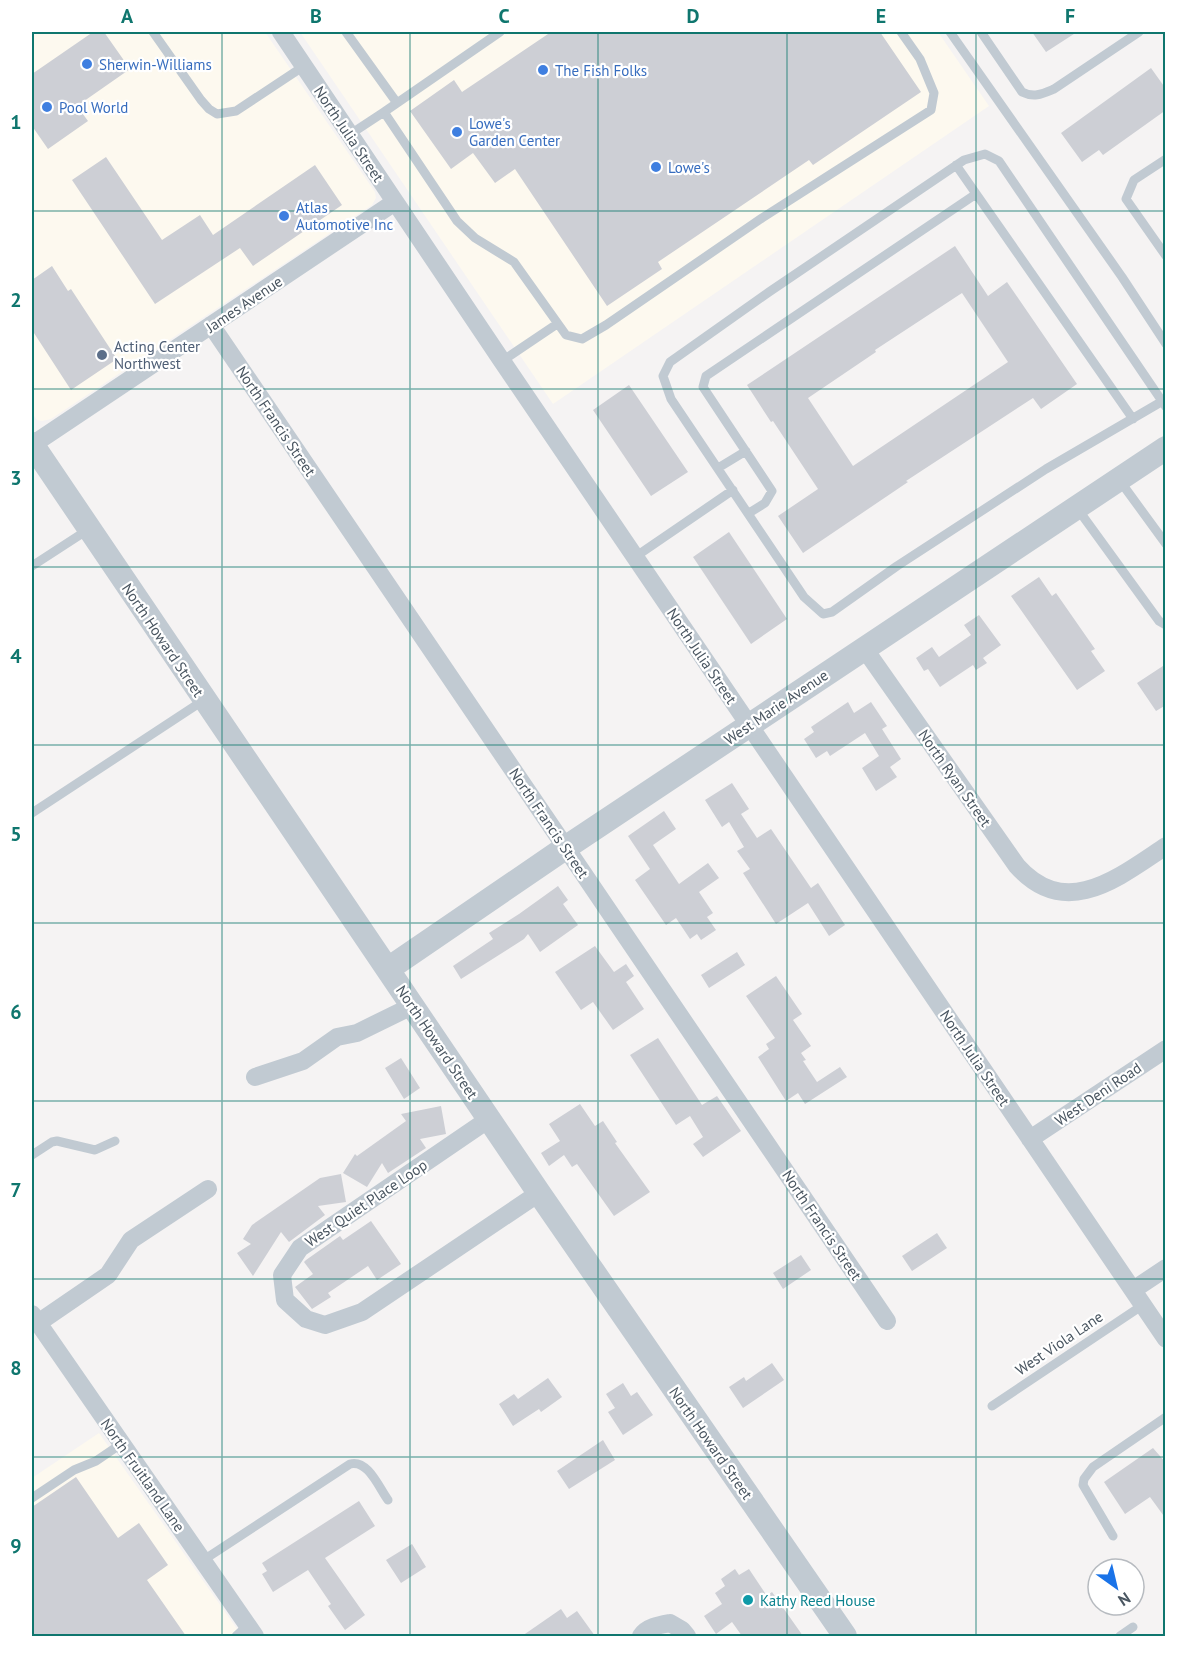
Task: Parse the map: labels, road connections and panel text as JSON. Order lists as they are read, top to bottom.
{
  "streets": {
    "street": [
      "North Julia Street",
      "James Avenue",
      "North Francis Street",
      "North Howard Street",
      "West Marie Avenue",
      "North Ryan Street",
      "West Deni Road",
      "West Quiet Place Loop",
      "North Fruitland Lane"
    ],
    "lane": ["West Viola Lane"]
  },
  "crossings": [
    ["North Julia Street", "James Avenue"],
    ["North Julia Street", "West Marie Avenue"],
    ["North Julia Street", "West Deni Road"],
    ["North Julia Street", "West Viola Lane"],
    ["James Avenue", "North Francis Street"],
    ["James Avenue", "North Howard Street"],
    ["North Francis Street", "West Marie Avenue"],
    ["North Howard Street", "West Marie Avenue"],
    ["North Howard Street", "West Quiet Place Loop"],
    ["West Marie Avenue", "North Ryan Street"]
  ],
  "places": [
    "Sherwin-Williams",
    "The Fish Folks",
    "Pool World",
    "Lowe's Garden Center",
    "Lowe's",
    "Atlas Automotive Inc",
    "Acting Center Northwest",
    "Kathy Reed House"
  ],
  "north": "bottom right",
  "grid": {
    "columns": [
      "A",
      "B",
      "C",
      "D",
      "E",
      "F"
    ],
    "rows": [
      "1",
      "2",
      "3",
      "4",
      "5",
      "6",
      "7",
      "8",
      "9"
    ]
  }
}
